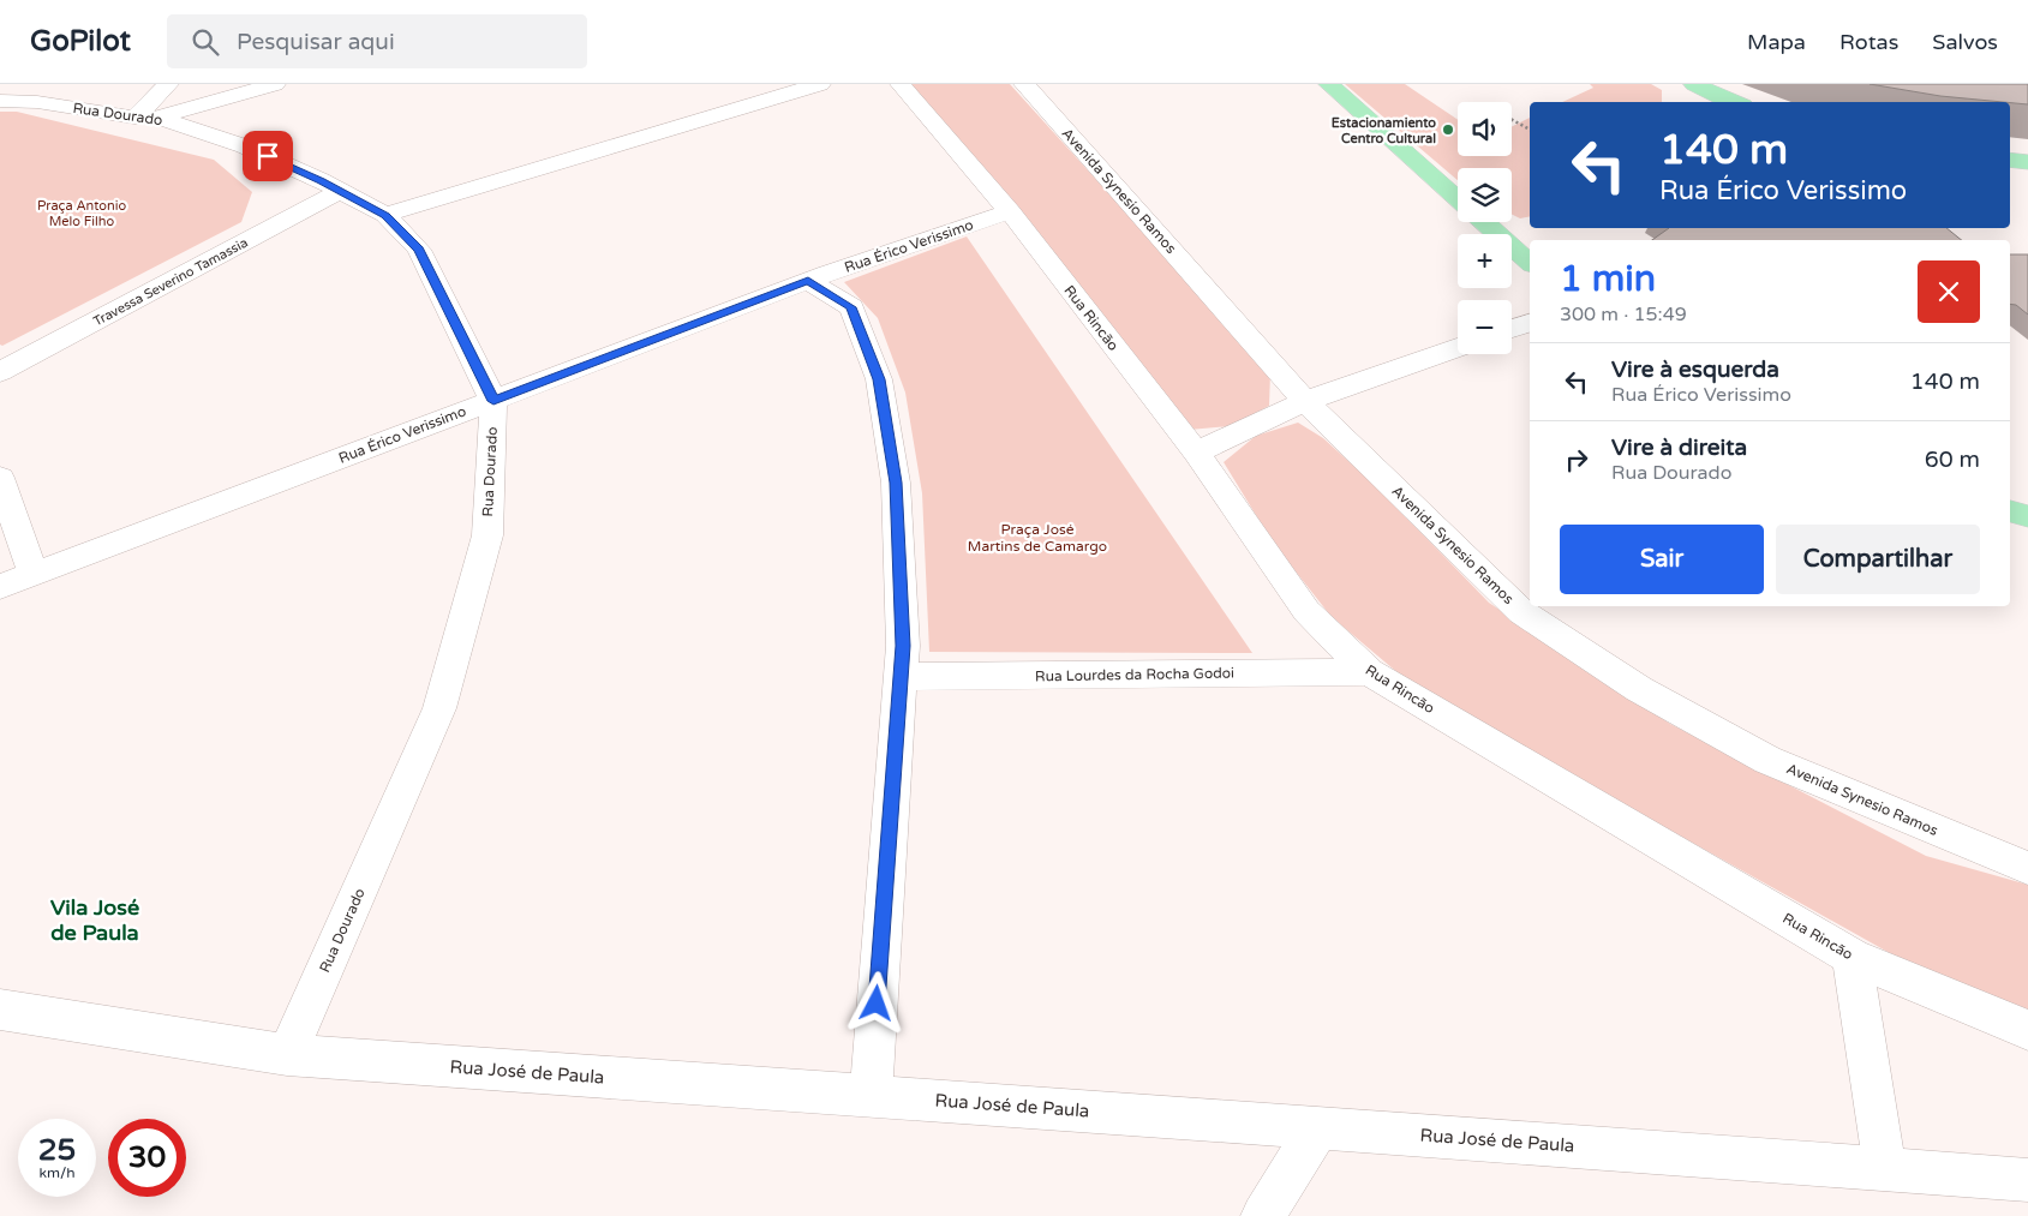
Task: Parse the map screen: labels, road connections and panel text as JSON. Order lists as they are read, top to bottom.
{
  "streets": {
    "street": [
      "Rua Dourado",
      "Avenida Synesio Ramos",
      "Rua Érico Verissimo",
      "Travessa Severino Tamassia",
      "Rua Rincão",
      "Rua Lourdes da Rocha Godoi",
      "Rua José de Paula"
    ]
  },
  "crossings": [
    ["Rua Dourado", "Rua Érico Verissimo"],
    ["Rua Dourado", "Travessa Severino Tamassia"],
    ["Rua Dourado", "Rua José de Paula"],
    ["Rua Érico Verissimo", "Rua Rincão"],
    ["Rua Rincão", "Rua Lourdes da Rocha Godoi"]
  ],
  "districts": ["Vila José de Paula"],
  "parks": ["Praça Antonio Melo Filho", "Praça José Martins de Camargo"],
  "places": ["Estacionamiento Centro Cultural"],
  "page": {
    "header": "GoPilot",
    "search": "Pesquisar aqui",
    "nav": ["Mapa", "Rotas", "Salvos"],
    "map_buttons": ["+", "−"],
    "turn": ["140 m", "Rua Érico Verissimo"],
    "heading": ["1 min", "300 m · 15:49"],
    "list": [
      {
        "name": "Vire à esquerda",
        "note": "Rua Érico Verissimo",
        "value": "140 m"
      },
      {
        "name": "Vire à direita",
        "note": "Rua Dourado",
        "value": "60 m"
      }
    ],
    "buttons": ["Sair", "Compartilhar"],
    "speed": "25 km/h",
    "limit": "30"
  }
}
